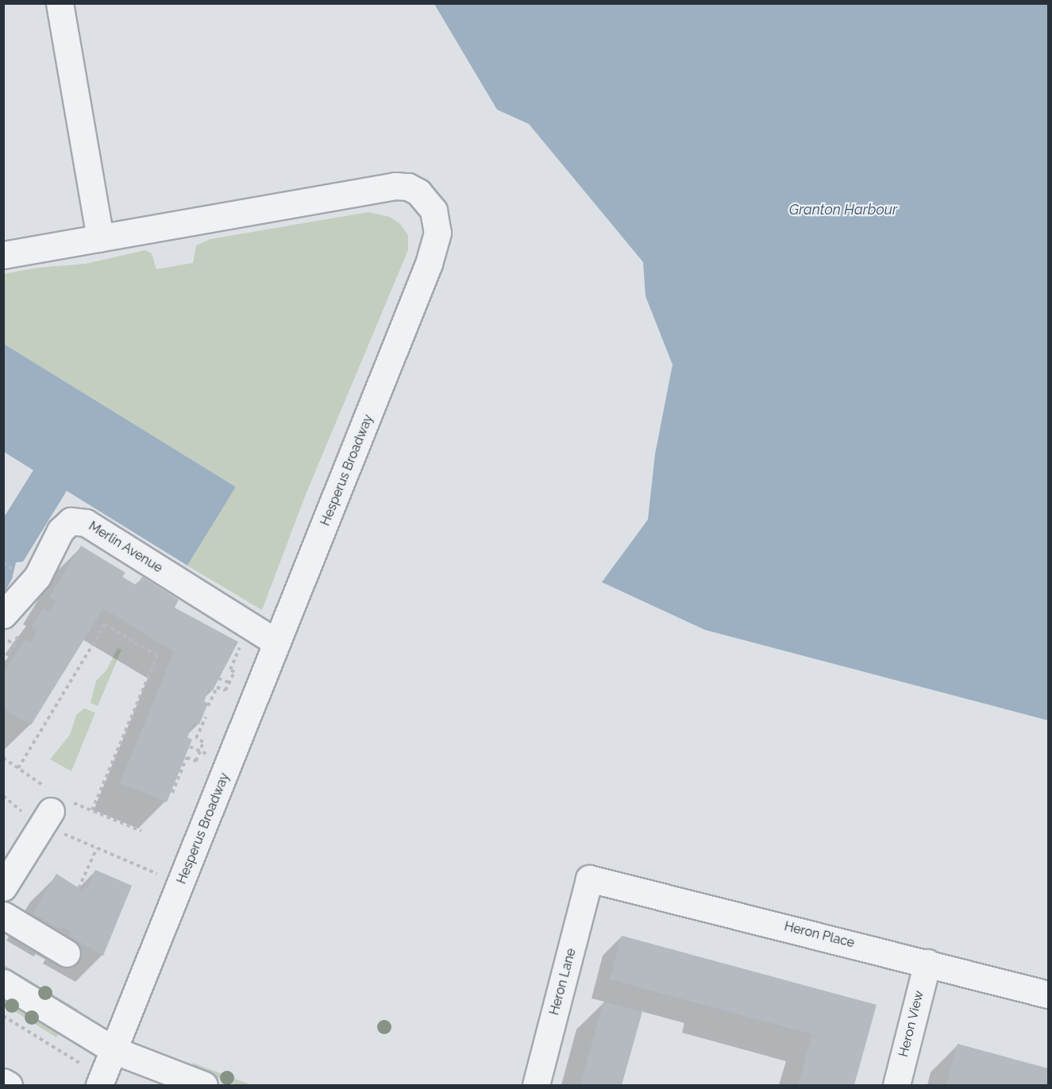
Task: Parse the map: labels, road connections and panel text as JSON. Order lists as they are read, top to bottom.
{
  "streets": {
    "street": [
      "Hesperus Broadway",
      "Merlin Avenue",
      "Heron Place",
      "Heron Lane",
      "Heron View"
    ]
  },
  "crossings": [
    ["Hesperus Broadway", "Merlin Avenue"],
    ["Heron Place", "Heron Lane"],
    ["Heron Place", "Heron View"]
  ],
  "water": ["Granton Harbour"]
}
